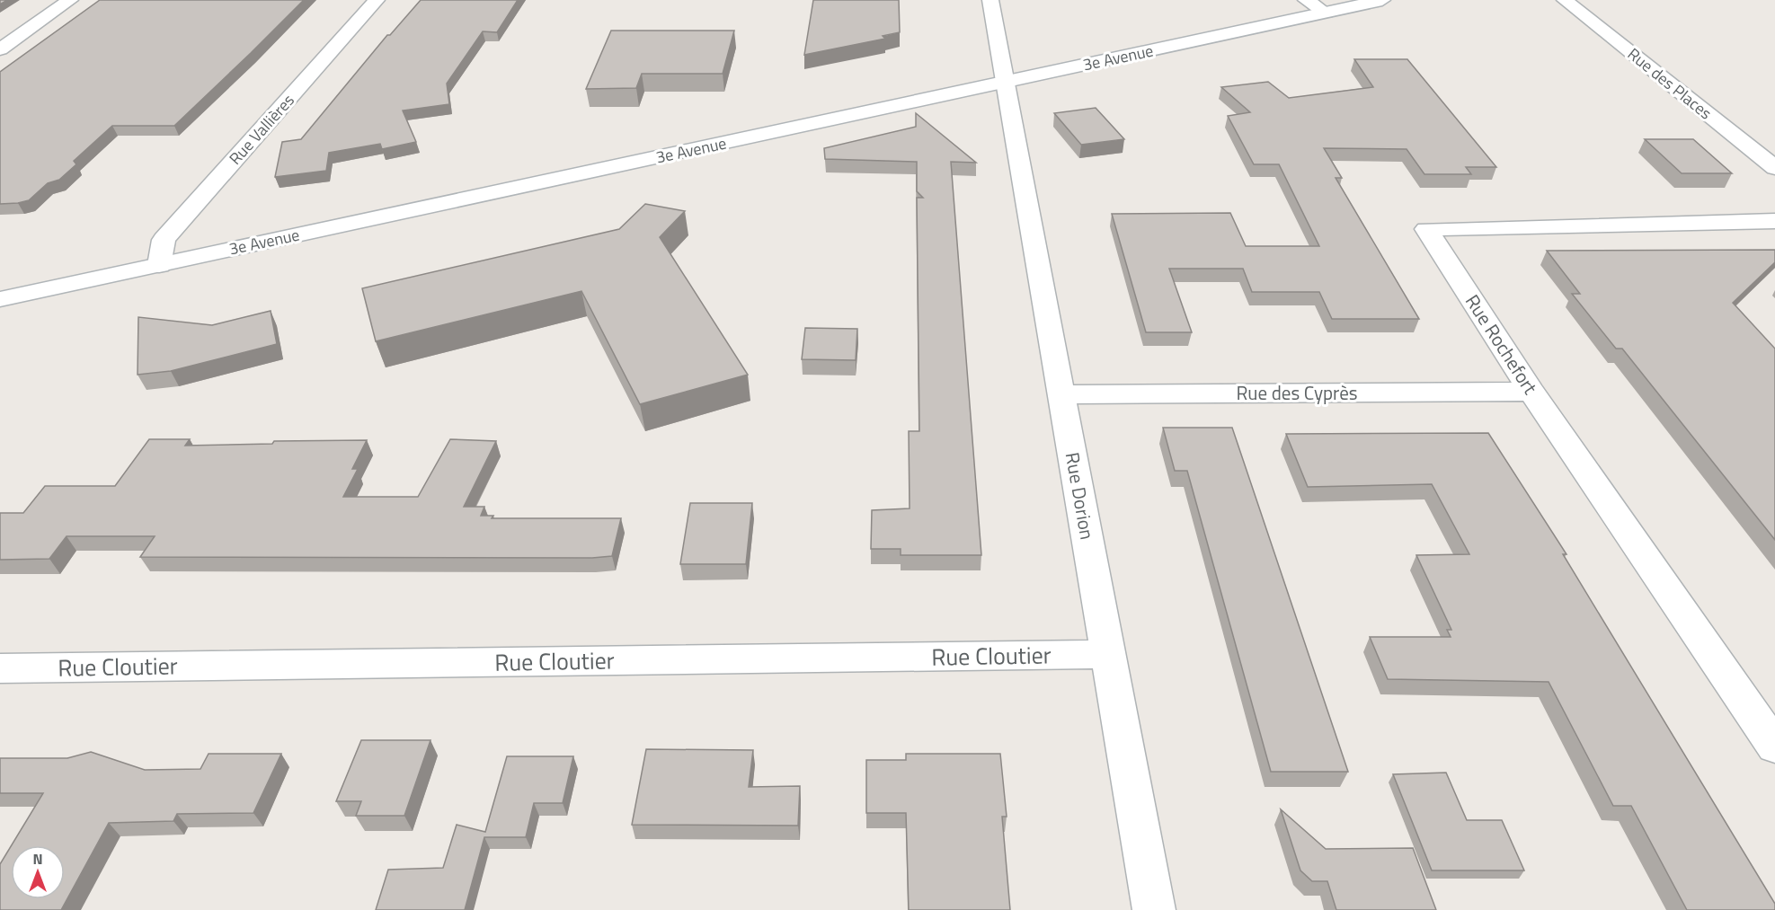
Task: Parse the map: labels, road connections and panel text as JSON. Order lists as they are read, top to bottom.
{
  "streets": {
    "street": [
      "3e Avenue",
      "Rue des Places",
      "Rue Vallières",
      "Rue Rochefort",
      "Rue des Cyprès",
      "Rue Dorion",
      "Rue Cloutier"
    ]
  },
  "crossings": [
    ["3e Avenue", "Rue Vallières"],
    ["3e Avenue", "Rue Dorion"],
    ["Rue Rochefort", "Rue des Cyprès"],
    ["Rue des Cyprès", "Rue Dorion"],
    ["Rue Dorion", "Rue Cloutier"]
  ],
  "north": "top"
}
